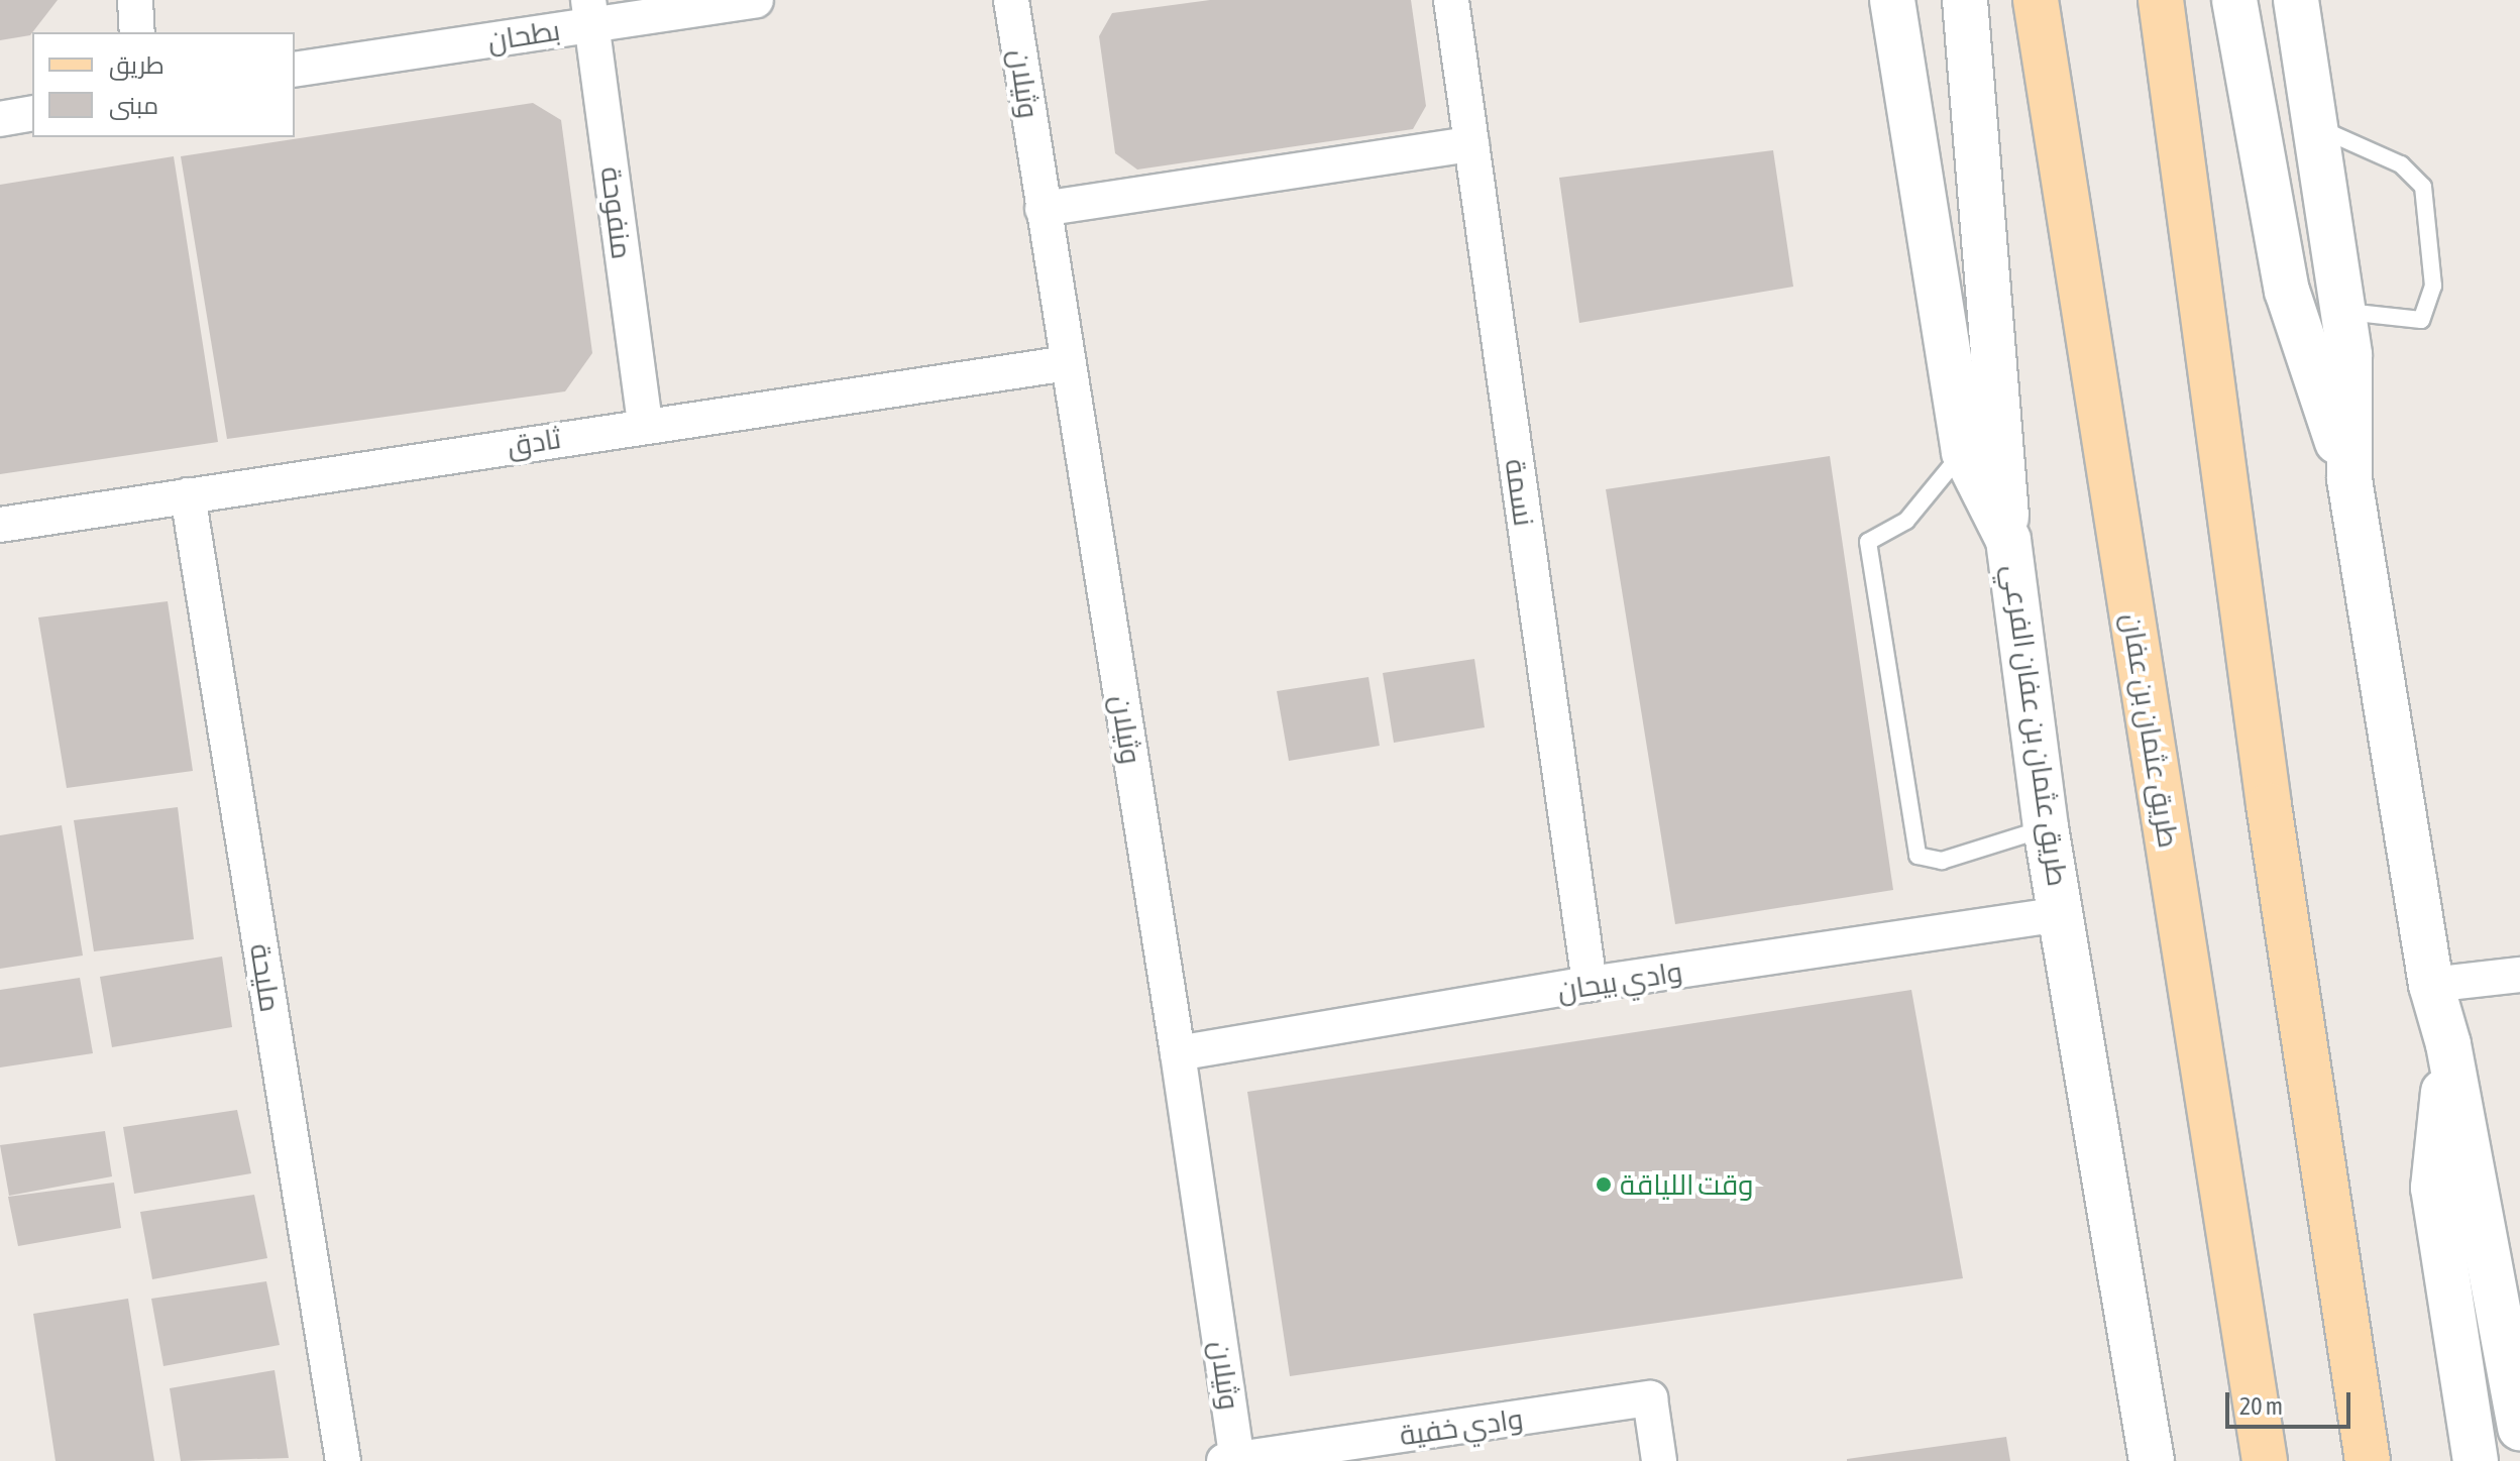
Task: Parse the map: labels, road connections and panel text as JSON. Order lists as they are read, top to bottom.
{
  "streets": {
    "main road": ["طريق عثمان بن عفان"],
    "street": [
      "بطحان",
      "وثيلان",
      "منفوحة",
      "ثادق",
      "نسمة",
      "طريق عثمان بن عفان الفرعي",
      "مليحة",
      "وادي بيحان",
      "وادي خفية"
    ]
  },
  "crossings": [
    ["بطحان", "منفوحة"],
    ["وثيلان", "ثادق"],
    ["وثيلان", "وادي بيحان"],
    ["وثيلان", "وادي خفية"],
    ["منفوحة", "ثادق"],
    ["ثادق", "مليحة"],
    ["نسمة", "وادي بيحان"],
    ["طريق عثمان بن عفان الفرعي", "وادي بيحان"]
  ],
  "places": ["وقت اللياقة"],
  "legend": ["طريق", "مبنى"],
  "scale_bar": "20 m"
}
